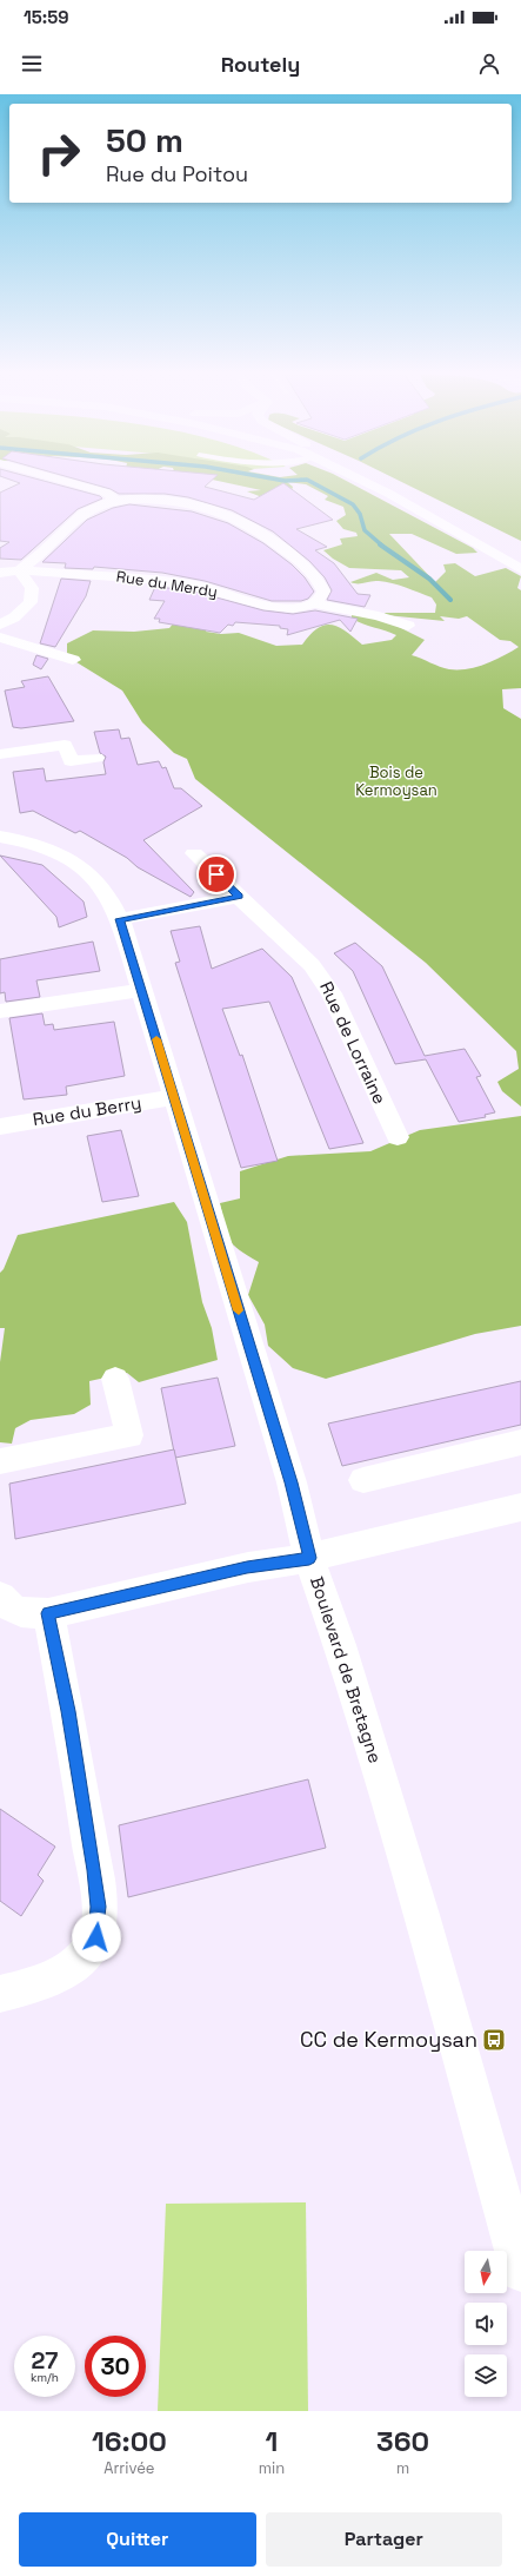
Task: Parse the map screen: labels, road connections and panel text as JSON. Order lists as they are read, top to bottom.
{
  "streets": {
    "main road": [
      "Rue du Merdy",
      "Rue de Lorraine",
      "Rue du Berry",
      "Boulevard de Bretagne"
    ]
  },
  "crossings": [
    ["Rue du Berry", "Boulevard de Bretagne"]
  ],
  "parks": ["Bois de Kermoysan"],
  "places": {
    "bus stop": ["CC de Kermoysan"]
  },
  "north": "bottom",
  "page": {
    "status": "15:59",
    "header": "Routely",
    "turn": ["50 m", "Rue du Poitou"],
    "speed": "27 km/h",
    "limit": "30",
    "eta": [
      "16:00",
      "Arrivée",
      "1",
      "min",
      "360",
      "m"
    ],
    "buttons": ["Quitter", "Partager"]
  }
}
